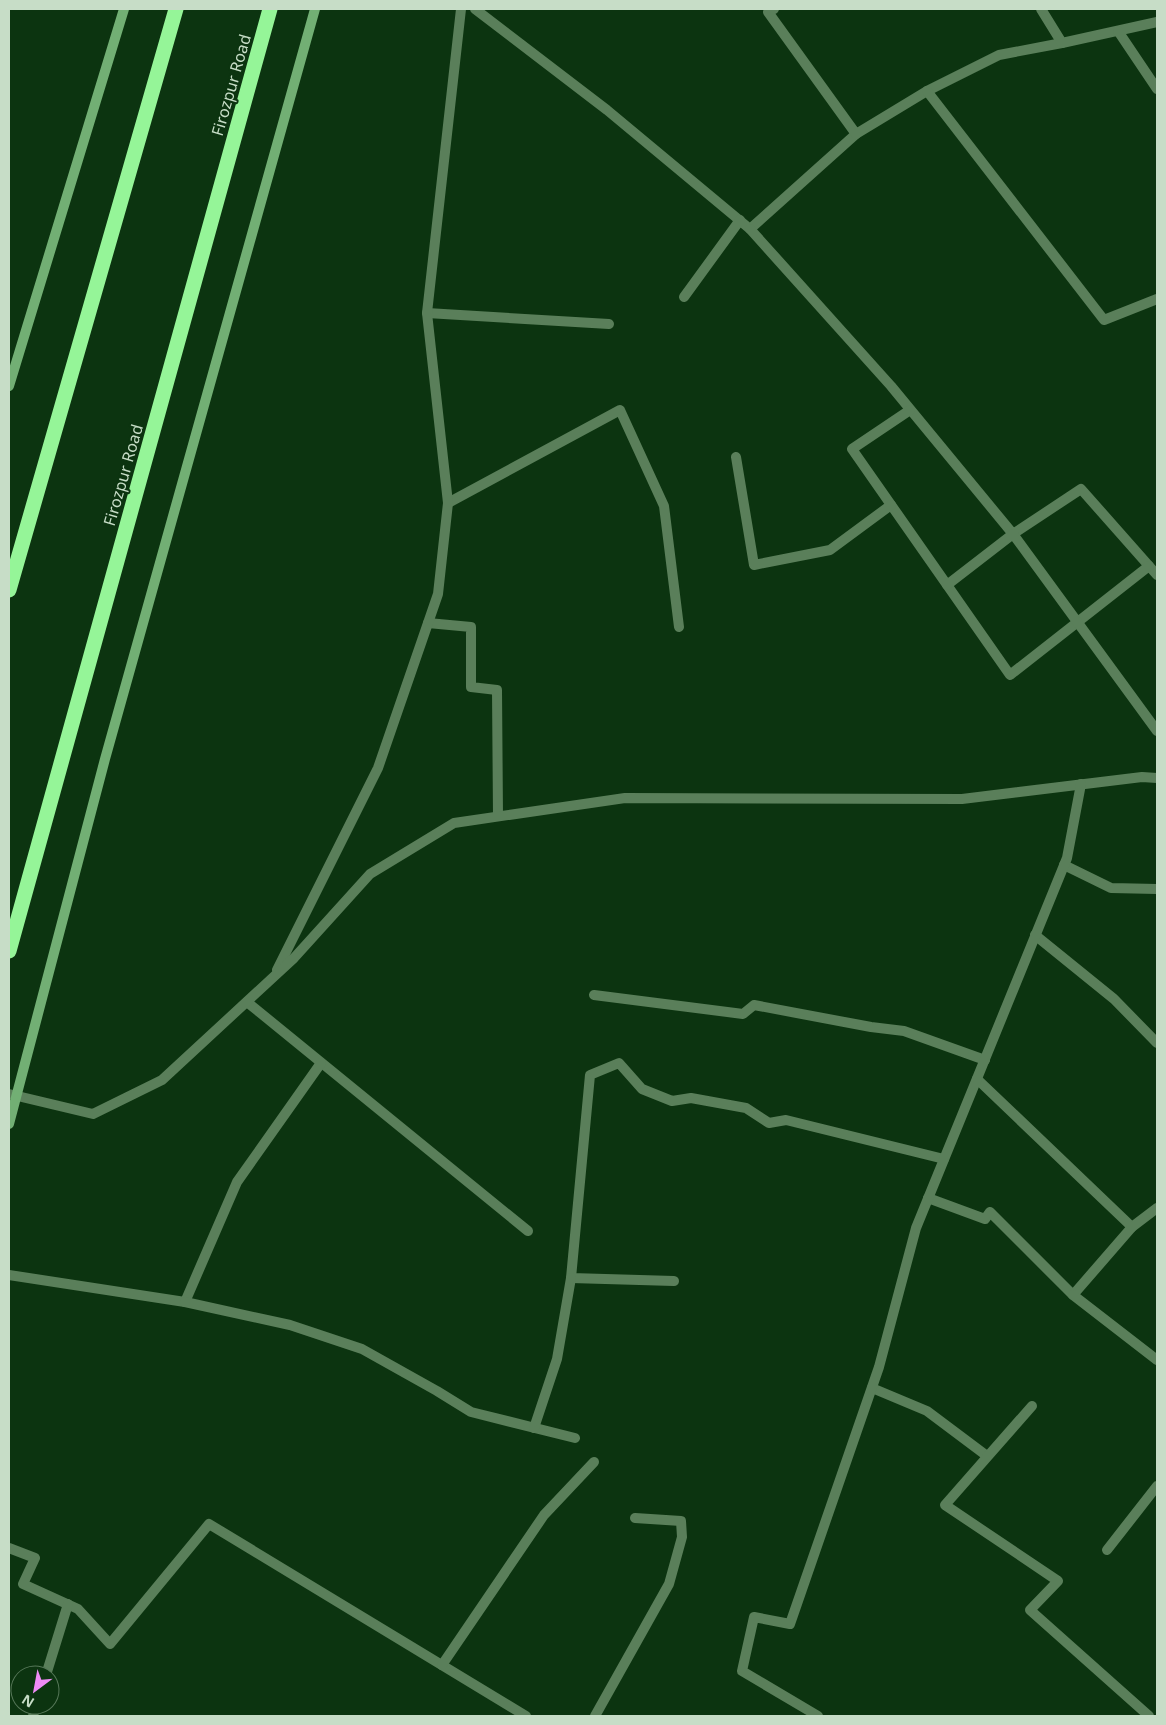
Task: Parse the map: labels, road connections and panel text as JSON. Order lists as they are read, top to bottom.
{
  "streets": {
    "highway": ["Firozpur Road"]
  },
  "north": "bottom left"
}
